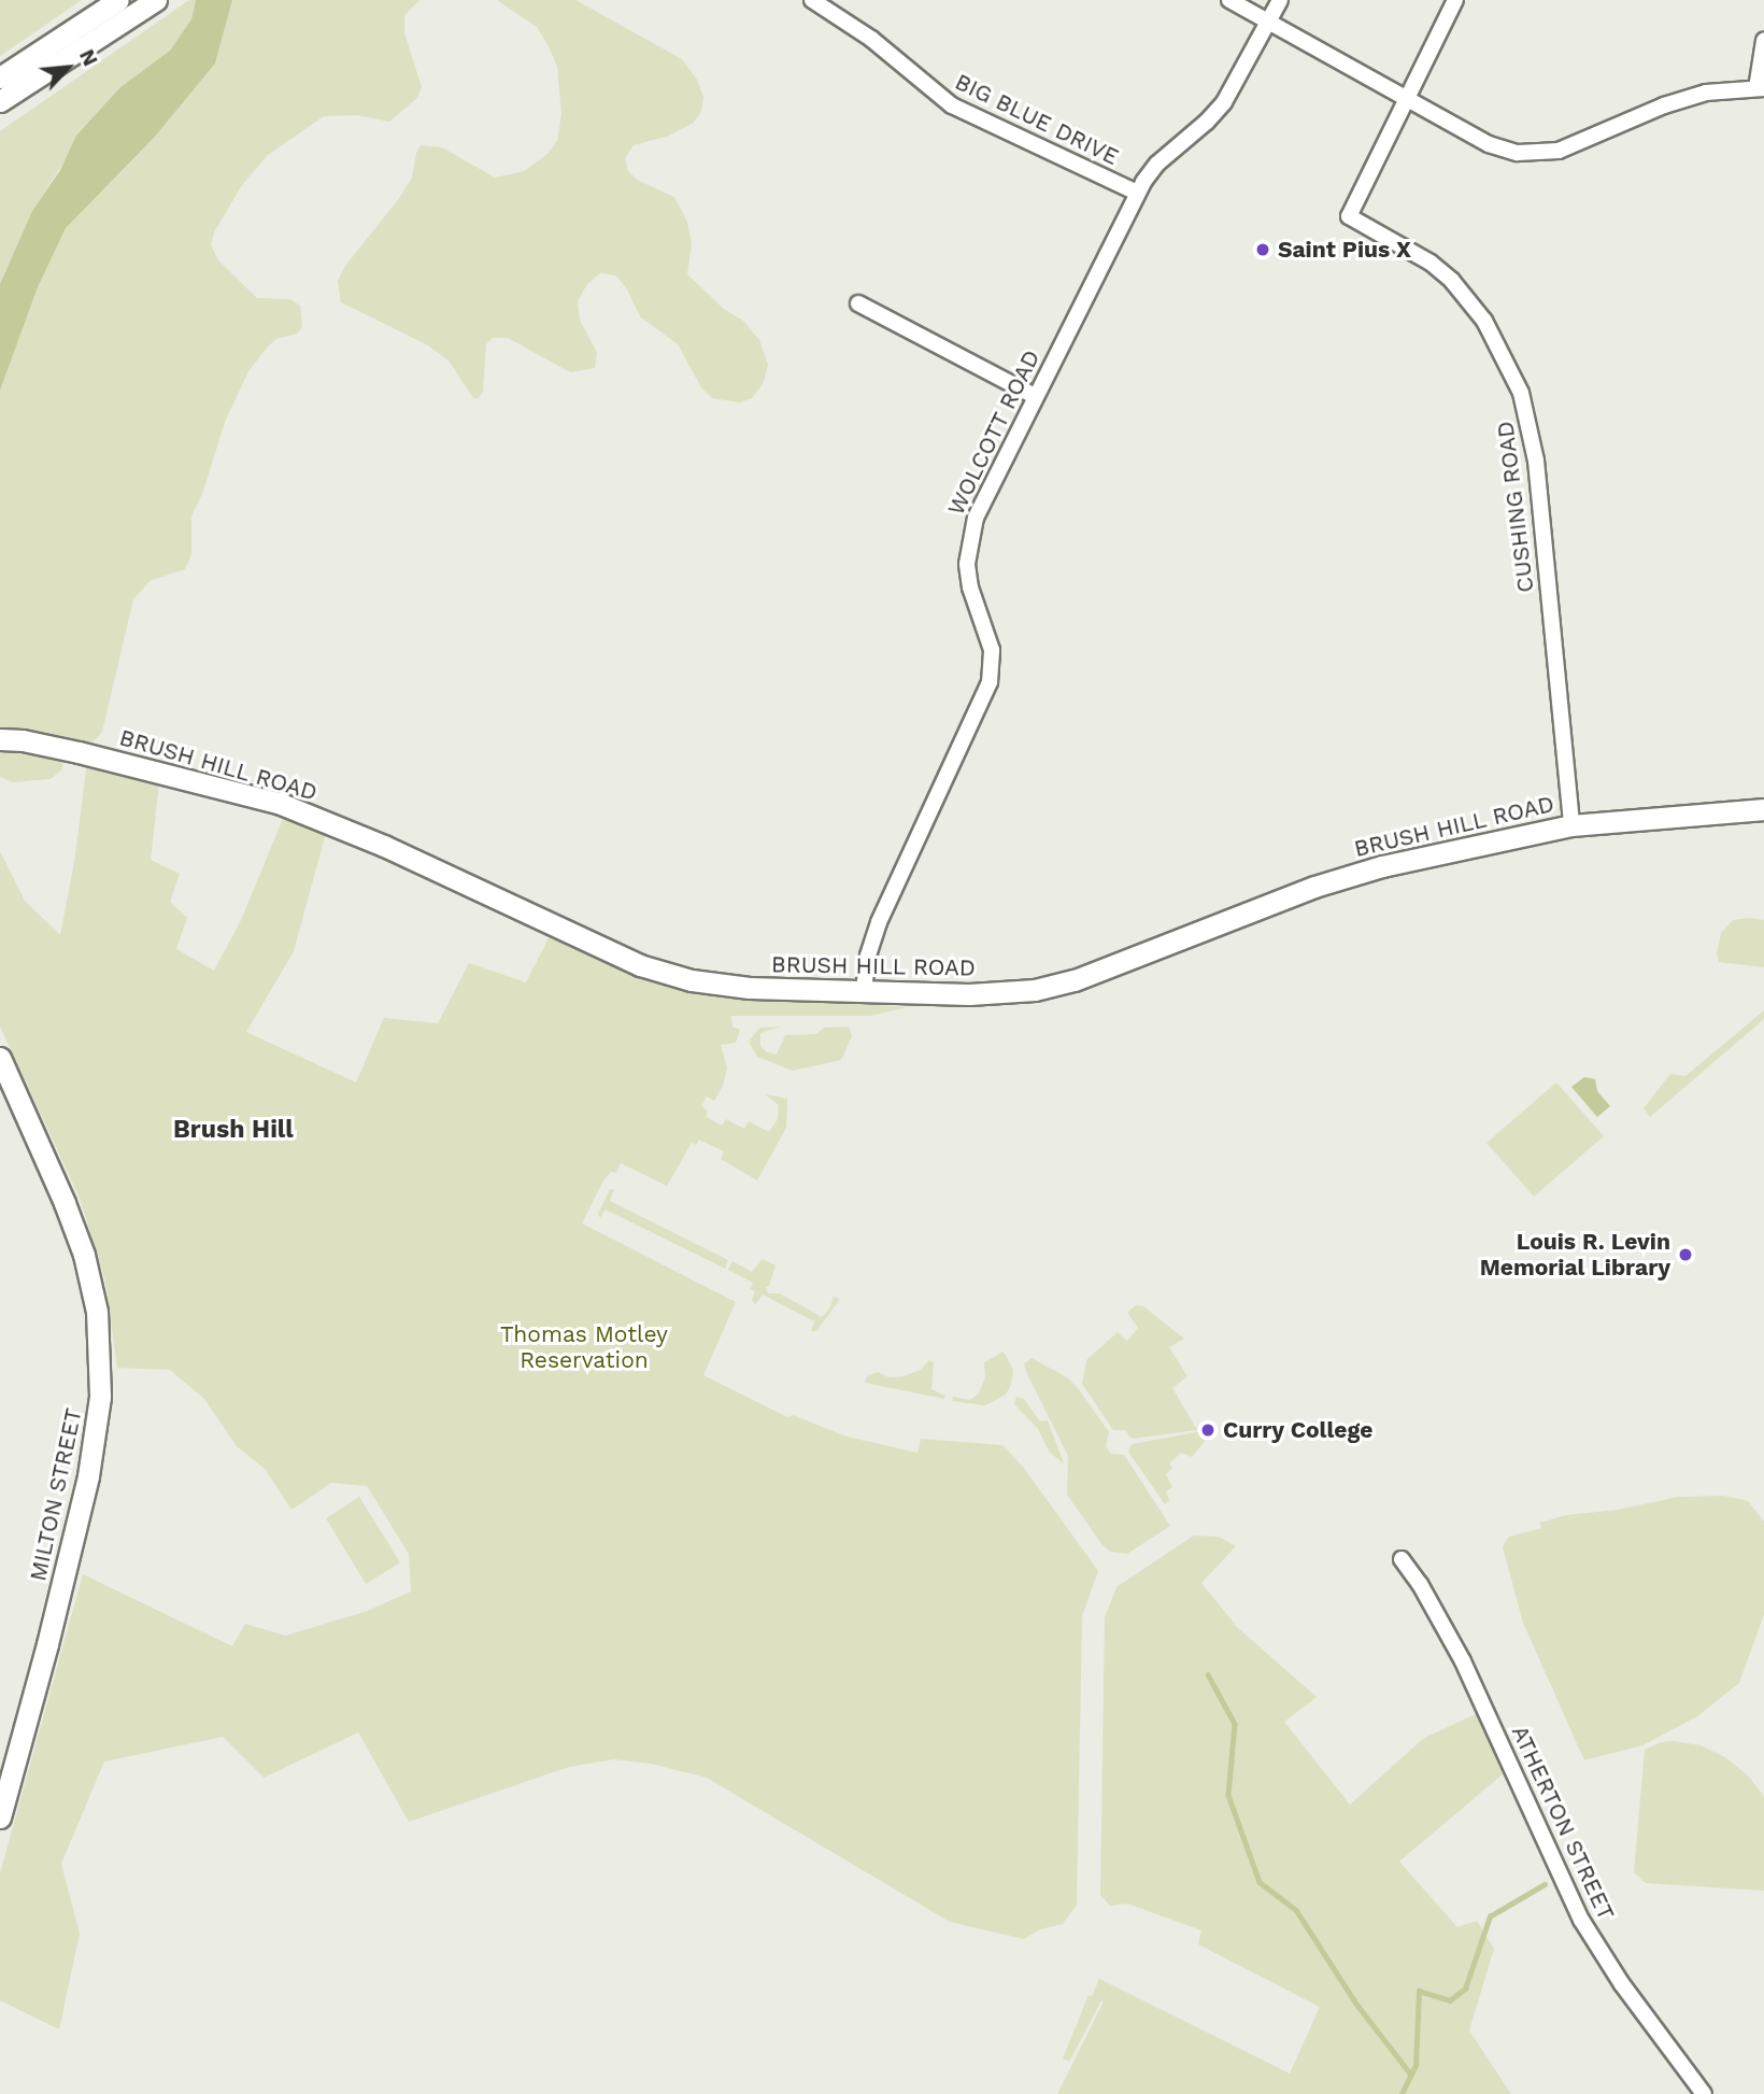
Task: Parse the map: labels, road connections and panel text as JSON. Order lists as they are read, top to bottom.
{
  "streets": {
    "street": [
      "BIG BLUE DRIVE",
      "WOLCOTT ROAD",
      "CUSHING ROAD",
      "BRUSH HILL ROAD",
      "MILTON STREET",
      "ATHERTON STREET"
    ]
  },
  "crossings": [
    ["BIG BLUE DRIVE", "WOLCOTT ROAD"],
    ["WOLCOTT ROAD", "BRUSH HILL ROAD"],
    ["CUSHING ROAD", "BRUSH HILL ROAD"]
  ],
  "districts": ["Brush Hill"],
  "parks": ["Thomas Motley Reservation"],
  "places": ["Saint Pius X", "Louis R. Levin Memorial Library", "Curry College"],
  "north": "top right"
}
